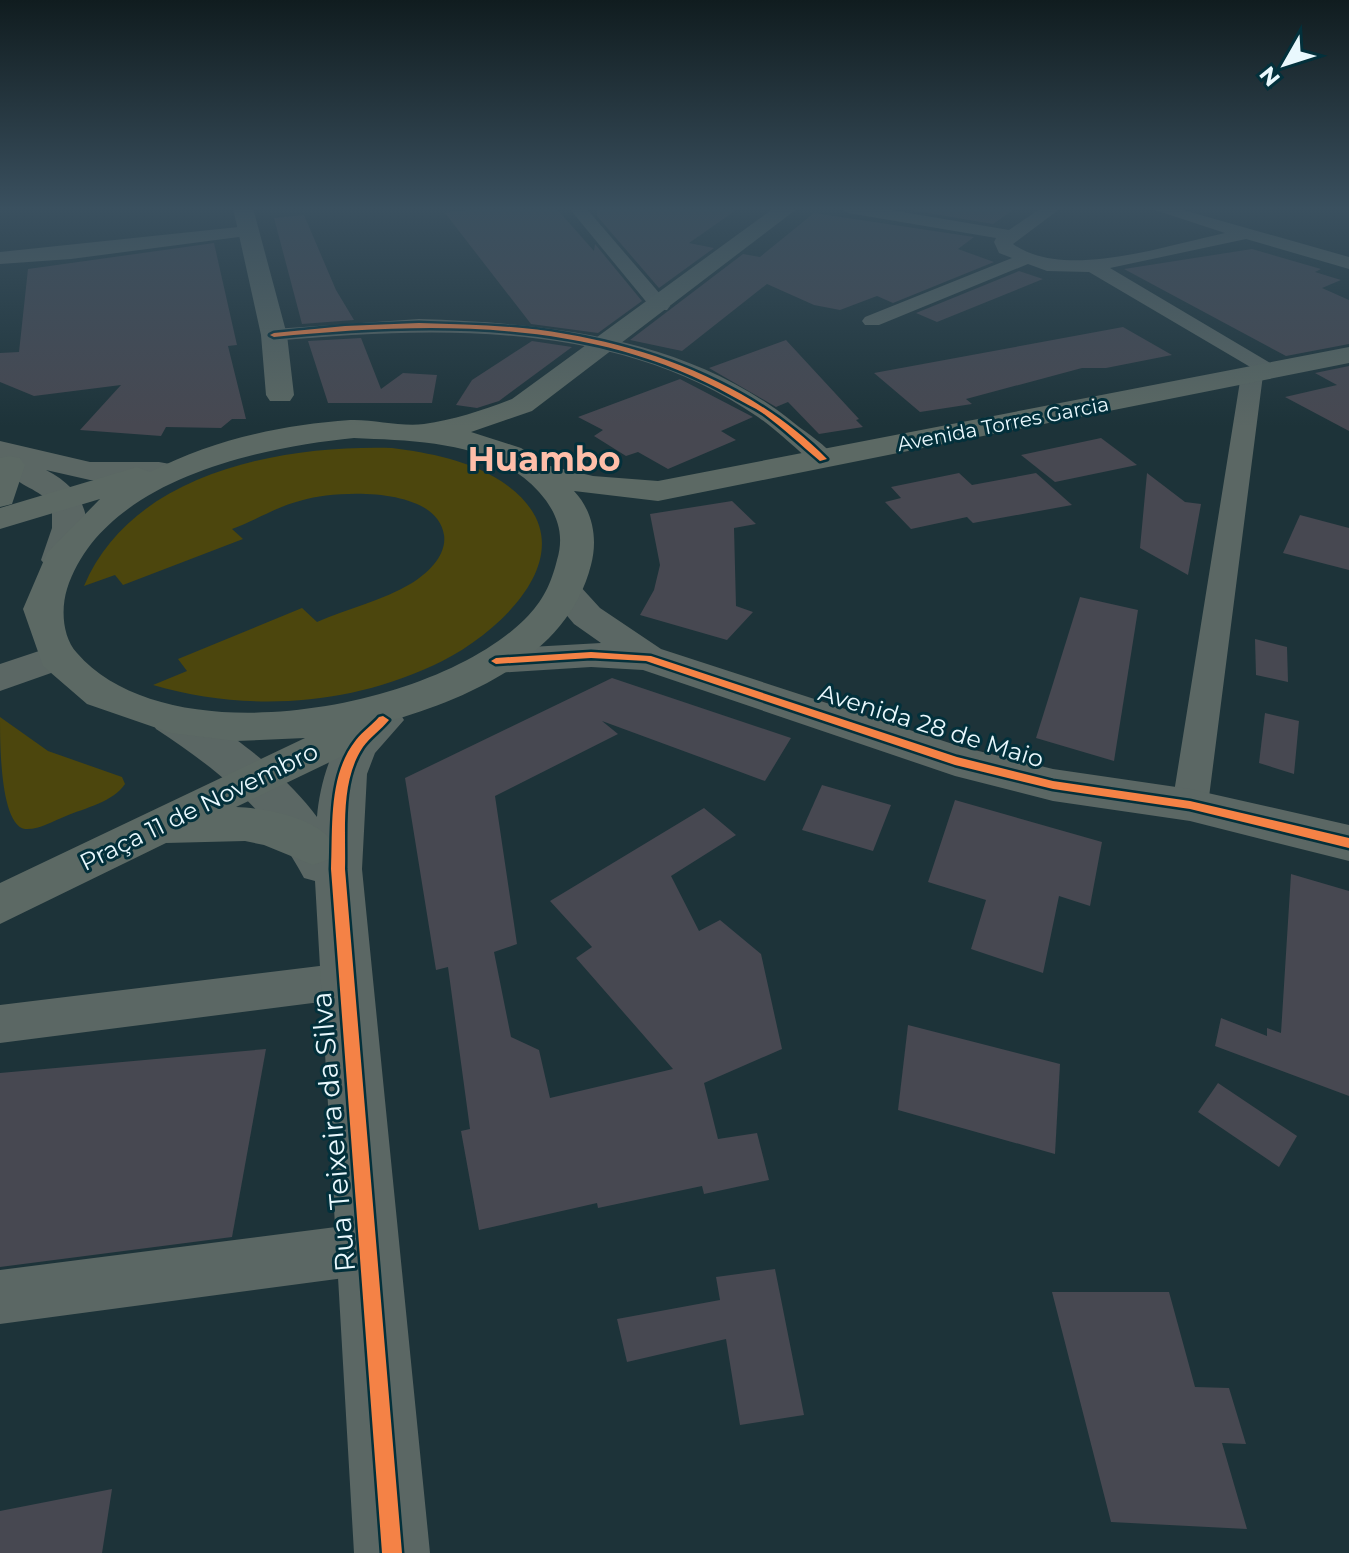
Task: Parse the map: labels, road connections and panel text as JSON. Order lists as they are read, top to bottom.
{
  "streets": {
    "main road": ["Avenida Torres Garcia", "Praça 11 de Novembro"],
    "street": ["Avenida 28 de Maio", "Rua Teixeira da Silva"]
  },
  "crossings": [
    ["Praça 11 de Novembro", "Rua Teixeira da Silva"]
  ],
  "districts": ["Huambo"],
  "north": "bottom left"
}
